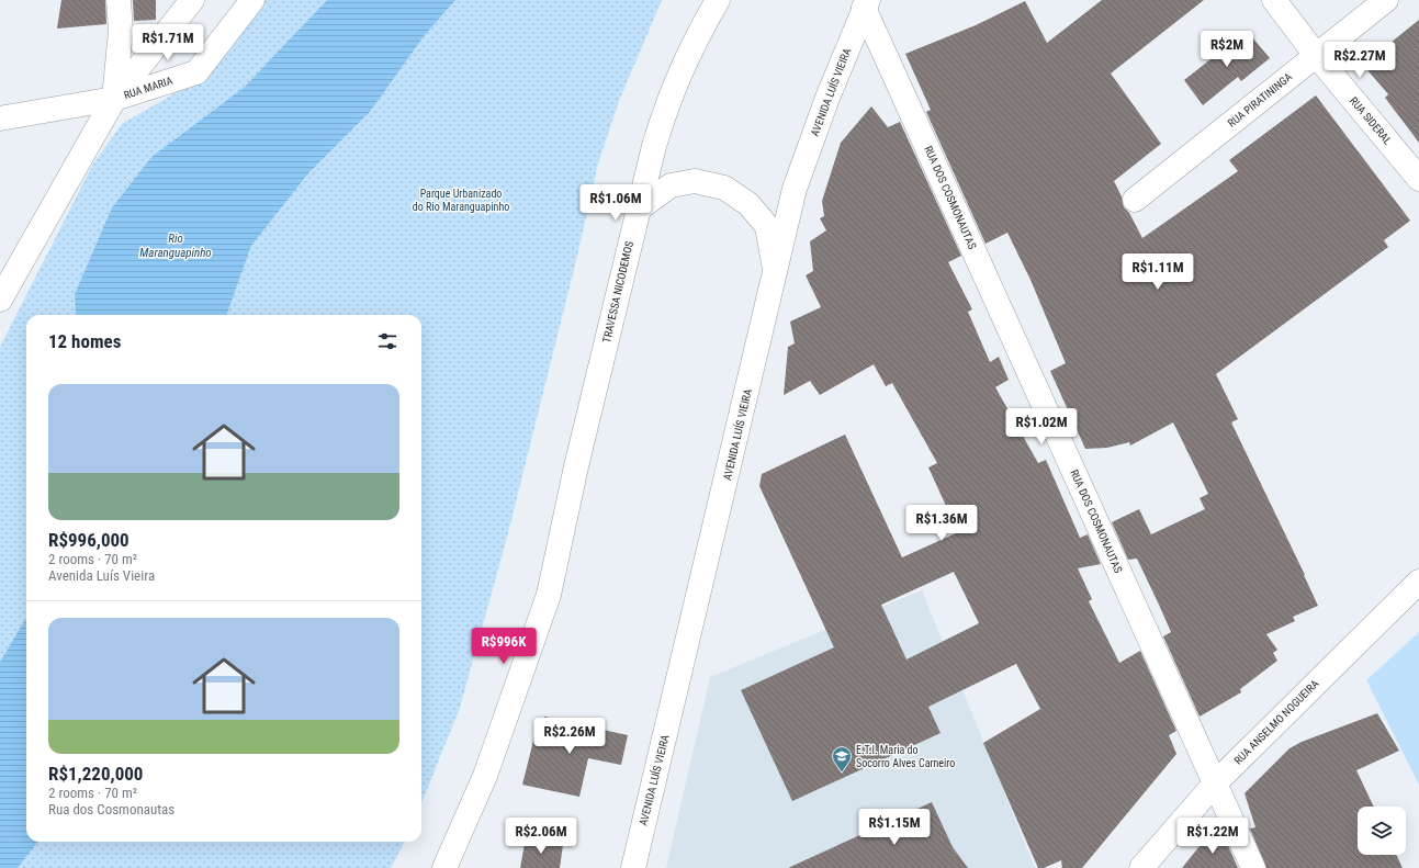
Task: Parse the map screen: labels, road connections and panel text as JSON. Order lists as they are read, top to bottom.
{
  "streets": {
    "main road": [
      "RUA MARIA",
      "AVENIDA LUÍS VIEIRA",
      "RUA PIRATININGA",
      "RUA SIDERAL",
      "RUA DOS COSMONAUTAS",
      "TRAVESSA NICODEMOS",
      "RUA ANSELMO NOGUEIRA"
    ]
  },
  "crossings": [
    ["AVENIDA LUÍS VIEIRA", "RUA DOS COSMONAUTAS"],
    ["RUA PIRATININGA", "RUA SIDERAL"],
    ["RUA DOS COSMONAUTAS", "RUA ANSELMO NOGUEIRA"]
  ],
  "water": ["Rio Maranguapinho"],
  "parks": ["Parque Urbanizado do Rio Maranguapinho"],
  "places": {
    "school or university": ["E.T.I. Maria do Socorro Alves Carneiro"]
  },
  "page": {
    "price": [
      "R$1.71M",
      "R$2M",
      "R$2.27M",
      "R$1.06M",
      "R$1.11M",
      "R$1.02M",
      "R$1.36M",
      "R$996K",
      "R$2.26M",
      "R$1.15M",
      "R$2.06M",
      "R$1.22M"
    ],
    "heading": "12 homes",
    "list": [
      {
        "name": "R$996,000",
        "note": "2 rooms · 70 m² · Avenida Luís Vieira"
      },
      {
        "name": "R$1,220,000",
        "note": "2 rooms · 70 m² · Rua dos Cosmonautas"
      }
    ]
  }
}
